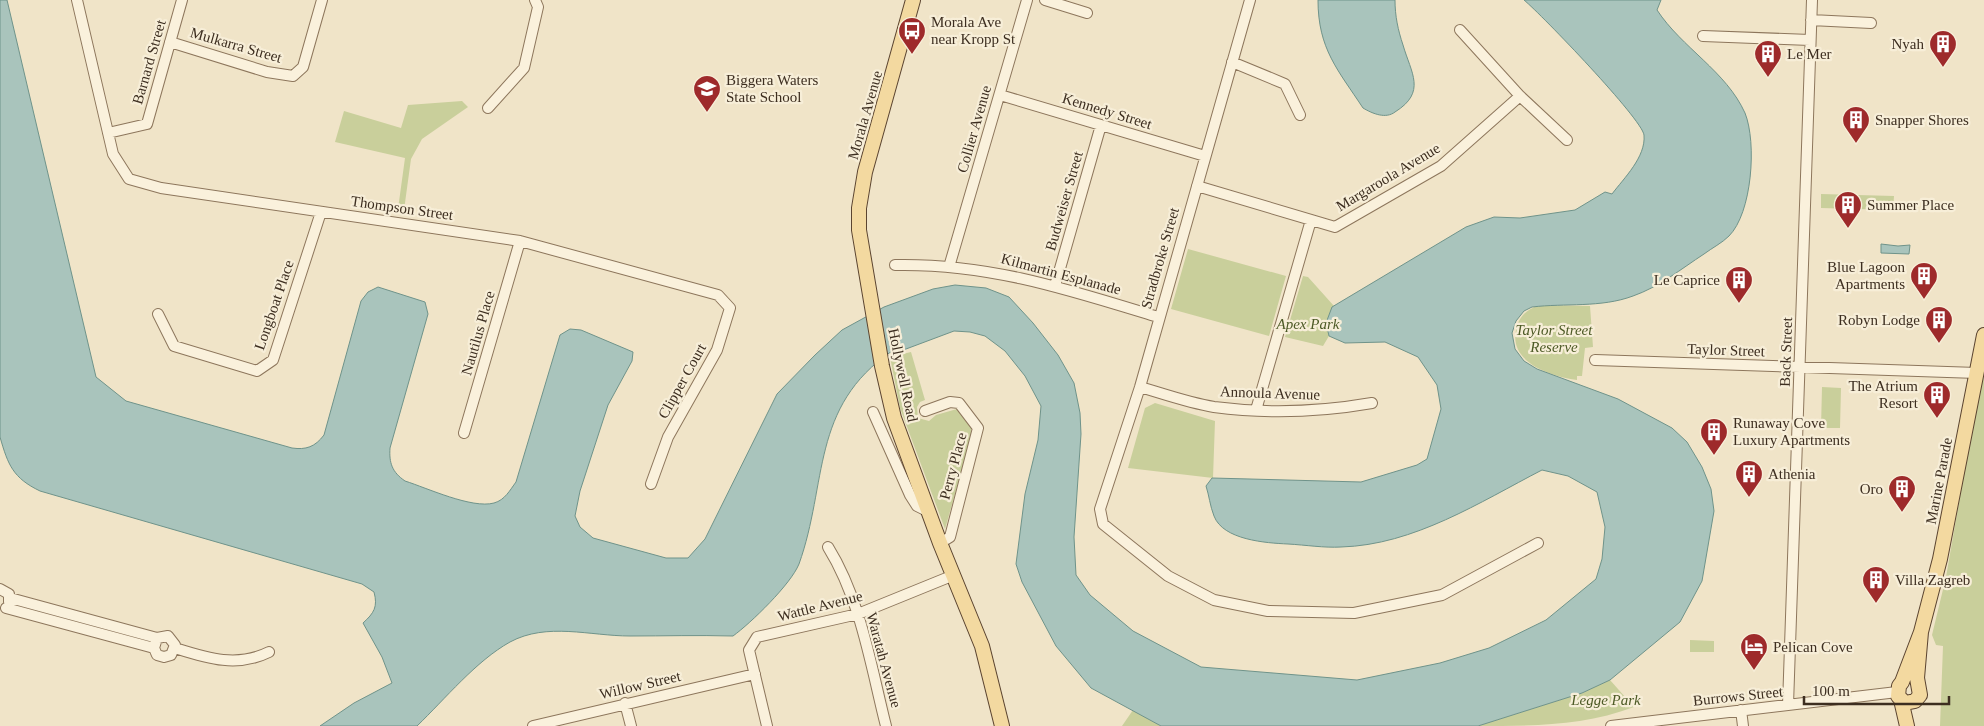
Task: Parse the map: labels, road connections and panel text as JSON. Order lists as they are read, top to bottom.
{
  "streets": {
    "main road": ["Morala Avenue", "Hollywell Road", "Marine Parade"],
    "street": [
      "Mulkarra Street",
      "Barnard Street",
      "Kennedy Street",
      "Collier Avenue",
      "Margaroola Avenue",
      "Budweiser Street",
      "Thompson Street",
      "Stradbroke Street",
      "Kilmartin Esplanade",
      "Longboat Place",
      "Nautilus Place",
      "Taylor Street",
      "Back Street",
      "Clipper Court",
      "Annoula Avenue",
      "Perry Place",
      "Wattle Avenue",
      "Waratah Avenue",
      "Willow Street",
      "Burrows Street"
    ]
  },
  "crossings": [
    ["Mulkarra Street", "Barnard Street"],
    ["Barnard Street", "Thompson Street"],
    ["Kennedy Street", "Collier Avenue"],
    ["Kennedy Street", "Budweiser Street"],
    ["Kennedy Street", "Stradbroke Street"],
    ["Morala Avenue", "Hollywell Road"],
    ["Collier Avenue", "Kilmartin Esplanade"],
    ["Margaroola Avenue", "Stradbroke Street"],
    ["Budweiser Street", "Kilmartin Esplanade"],
    ["Thompson Street", "Longboat Place"],
    ["Thompson Street", "Nautilus Place"],
    ["Thompson Street", "Clipper Court"],
    ["Stradbroke Street", "Kilmartin Esplanade"],
    ["Stradbroke Street", "Annoula Avenue"],
    ["Taylor Street", "Back Street"],
    ["Taylor Street", "Marine Parade"],
    ["Back Street", "Burrows Street"],
    ["Hollywell Road", "Perry Place"],
    ["Hollywell Road", "Wattle Avenue"],
    ["Marine Parade", "Burrows Street"],
    ["Wattle Avenue", "Waratah Avenue"],
    ["Wattle Avenue", "Willow Street"]
  ],
  "parks": ["Apex Park", "Taylor Street Reserve", "Legge Park"],
  "places": {
    "bus stop": ["Morala Ave near Kropp St"],
    "building": [
      "Nyah",
      "Le Mer",
      "Snapper Shores",
      "Summer Place",
      "Blue Lagoon Apartments",
      "Le Caprice",
      "Robyn Lodge",
      "The Atrium Resort",
      "Runaway Cove Luxury Apartments",
      "Athenia",
      "Oro",
      "Villa Zagreb"
    ],
    "school or university": ["Biggera Waters State School"],
    "hotel": ["Pelican Cove"]
  },
  "scale_bar": "100 m"
}
